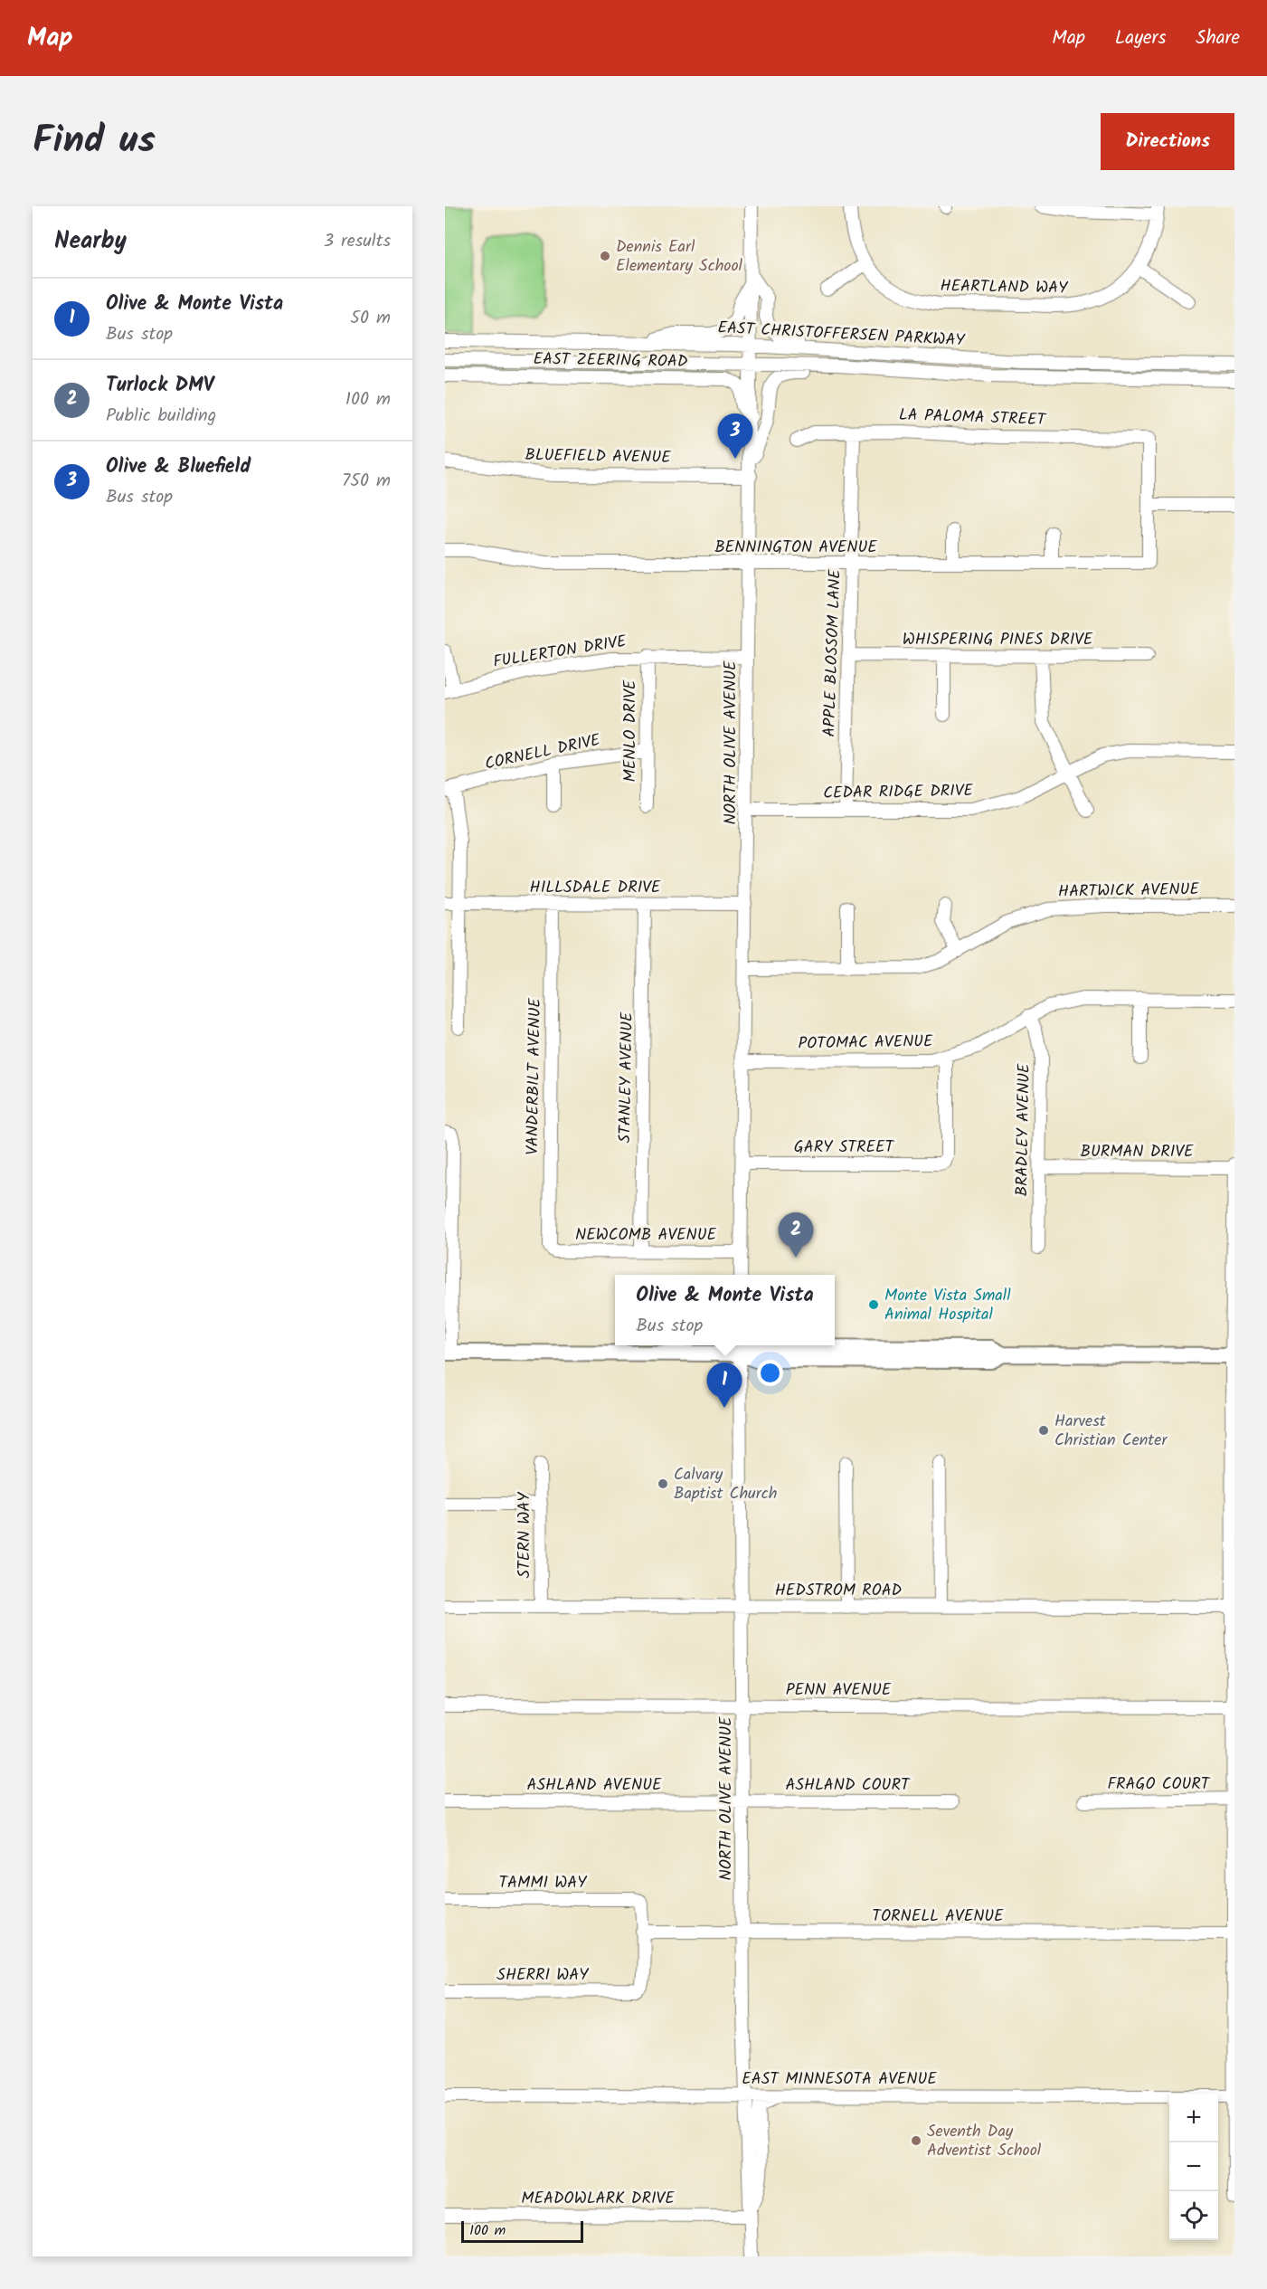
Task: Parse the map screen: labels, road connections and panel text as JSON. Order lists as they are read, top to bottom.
{
  "streets": {
    "street": [
      "HEARTLAND WAY",
      "EAST CHRISTOFFERSEN PARKWAY",
      "EAST ZEERING ROAD",
      "LA PALOMA STREET",
      "BLUEFIELD AVENUE",
      "BENNINGTON AVENUE",
      "WHISPERING PINES DRIVE",
      "FULLERTON DRIVE",
      "APPLE BLOSSOM LANE",
      "MENLO DRIVE",
      "NORTH OLIVE AVENUE",
      "CORNELL DRIVE",
      "CEDAR RIDGE DRIVE",
      "HILLSDALE DRIVE",
      "HARTWICK AVENUE",
      "POTOMAC AVENUE",
      "VANDERBILT AVENUE",
      "STANLEY AVENUE",
      "BRADLEY AVENUE",
      "GARY STREET",
      "BURMAN DRIVE",
      "NEWCOMB AVENUE",
      "STERN WAY",
      "HEDSTROM ROAD",
      "PENN AVENUE",
      "FRAGO COURT",
      "ASHLAND AVENUE",
      "ASHLAND COURT",
      "TAMMI WAY",
      "TORNELL AVENUE",
      "SHERRI WAY",
      "EAST MINNESOTA AVENUE",
      "MEADOWLARK DRIVE"
    ]
  },
  "crossings": [
    ["EAST CHRISTOFFERSEN PARKWAY", "NORTH OLIVE AVENUE"],
    ["EAST ZEERING ROAD", "NORTH OLIVE AVENUE"],
    ["LA PALOMA STREET", "BENNINGTON AVENUE"],
    ["LA PALOMA STREET", "APPLE BLOSSOM LANE"],
    ["BLUEFIELD AVENUE", "NORTH OLIVE AVENUE"],
    ["BENNINGTON AVENUE", "APPLE BLOSSOM LANE"],
    ["BENNINGTON AVENUE", "NORTH OLIVE AVENUE"],
    ["WHISPERING PINES DRIVE", "APPLE BLOSSOM LANE"],
    ["FULLERTON DRIVE", "MENLO DRIVE"],
    ["FULLERTON DRIVE", "NORTH OLIVE AVENUE"],
    ["APPLE BLOSSOM LANE", "CEDAR RIDGE DRIVE"],
    ["MENLO DRIVE", "CORNELL DRIVE"],
    ["NORTH OLIVE AVENUE", "CEDAR RIDGE DRIVE"],
    ["NORTH OLIVE AVENUE", "HILLSDALE DRIVE"],
    ["NORTH OLIVE AVENUE", "HARTWICK AVENUE"],
    ["NORTH OLIVE AVENUE", "POTOMAC AVENUE"],
    ["NORTH OLIVE AVENUE", "GARY STREET"],
    ["NORTH OLIVE AVENUE", "NEWCOMB AVENUE"],
    ["NORTH OLIVE AVENUE", "HEDSTROM ROAD"],
    ["NORTH OLIVE AVENUE", "PENN AVENUE"],
    ["NORTH OLIVE AVENUE", "ASHLAND AVENUE"],
    ["NORTH OLIVE AVENUE", "ASHLAND COURT"],
    ["NORTH OLIVE AVENUE", "TORNELL AVENUE"],
    ["NORTH OLIVE AVENUE", "EAST MINNESOTA AVENUE"],
    ["NORTH OLIVE AVENUE", "MEADOWLARK DRIVE"],
    ["HILLSDALE DRIVE", "VANDERBILT AVENUE"],
    ["HILLSDALE DRIVE", "STANLEY AVENUE"],
    ["POTOMAC AVENUE", "BRADLEY AVENUE"],
    ["POTOMAC AVENUE", "GARY STREET"],
    ["VANDERBILT AVENUE", "NEWCOMB AVENUE"],
    ["STANLEY AVENUE", "NEWCOMB AVENUE"],
    ["BRADLEY AVENUE", "BURMAN DRIVE"],
    ["STERN WAY", "HEDSTROM ROAD"],
    ["ASHLAND AVENUE", "ASHLAND COURT"],
    ["TAMMI WAY", "TORNELL AVENUE"],
    ["TAMMI WAY", "SHERRI WAY"],
    ["TORNELL AVENUE", "SHERRI WAY"]
  ],
  "places": [
    "Dennis Earl Elementary School",
    "Monte Vista Small Animal Hospital",
    "Harvest Christian Center",
    "Calvary Baptist Church",
    "Seventh Day Adventist School"
  ],
  "scale_bar": "100 m",
  "page": {
    "header": "Map",
    "nav": ["Map", "Layers", "Share"],
    "title": "Find us",
    "buttons": "Directions",
    "heading": ["Nearby", "3 results"],
    "list": [
      {
        "mark": "1",
        "name": "Olive & Monte Vista",
        "note": "Bus stop",
        "value": "50 m"
      },
      {
        "mark": "2",
        "name": "Turlock DMV",
        "note": "Public building",
        "value": "100 m"
      },
      {
        "mark": "3",
        "name": "Olive & Bluefield",
        "note": "Bus stop",
        "value": "750 m"
      }
    ],
    "pins": ["3", "2", "1"],
    "popup": ["Olive & Monte Vista", "Bus stop"],
    "map_buttons": ["+", "−"],
    "scale": "100 m"
  }
}
